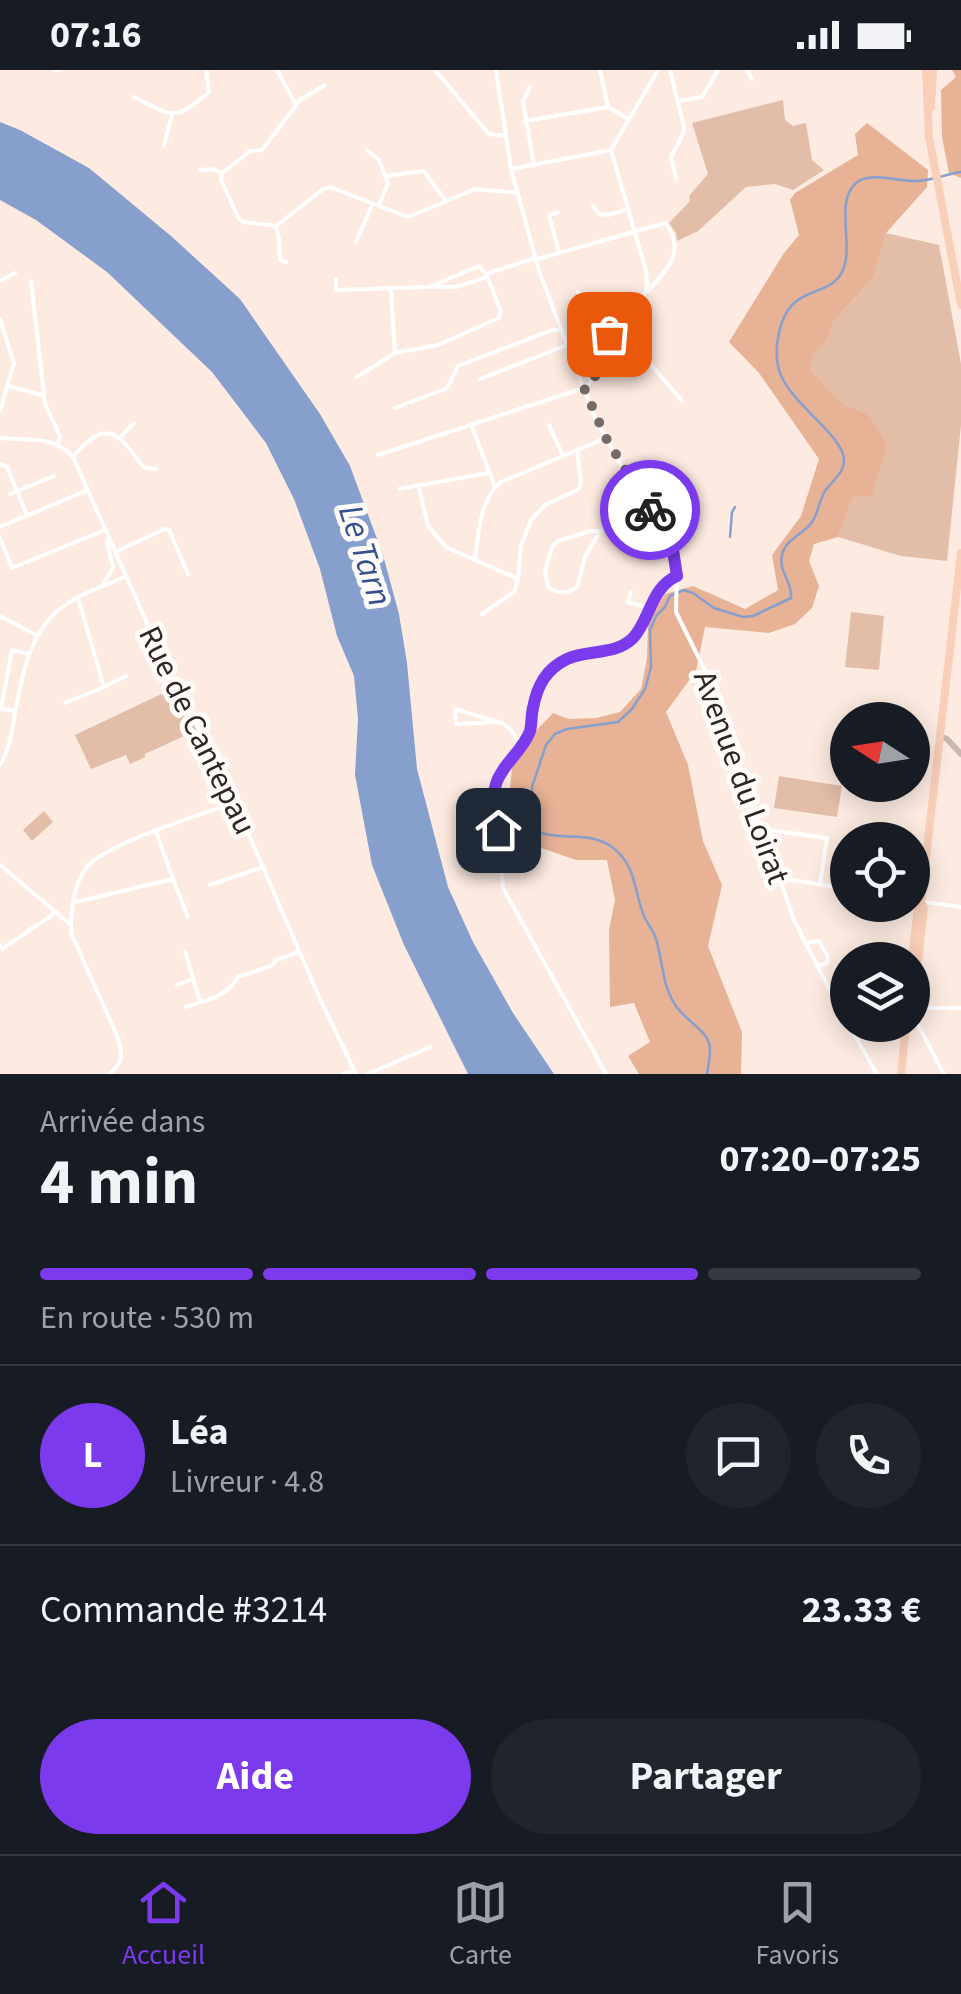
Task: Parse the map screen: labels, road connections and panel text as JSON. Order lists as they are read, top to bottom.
{
  "streets": {
    "street": ["Rue de Cantepau", "Avenue du Loirat"]
  },
  "water": ["Le Tarn"],
  "north": "left",
  "page": {
    "status": "07:16",
    "heading": ["4 min", "Arrivée dans", "07:20–07:25"],
    "panel": [
      "Léa",
      "Livreur · 4.8",
      "Commande #3214",
      "23.33 €"
    ],
    "bar": "En route · 530 m",
    "round": "L",
    "buttons": ["Aide", "Partager"],
    "tabs": ["Accueil", "Carte", "Favoris"]
  }
}
